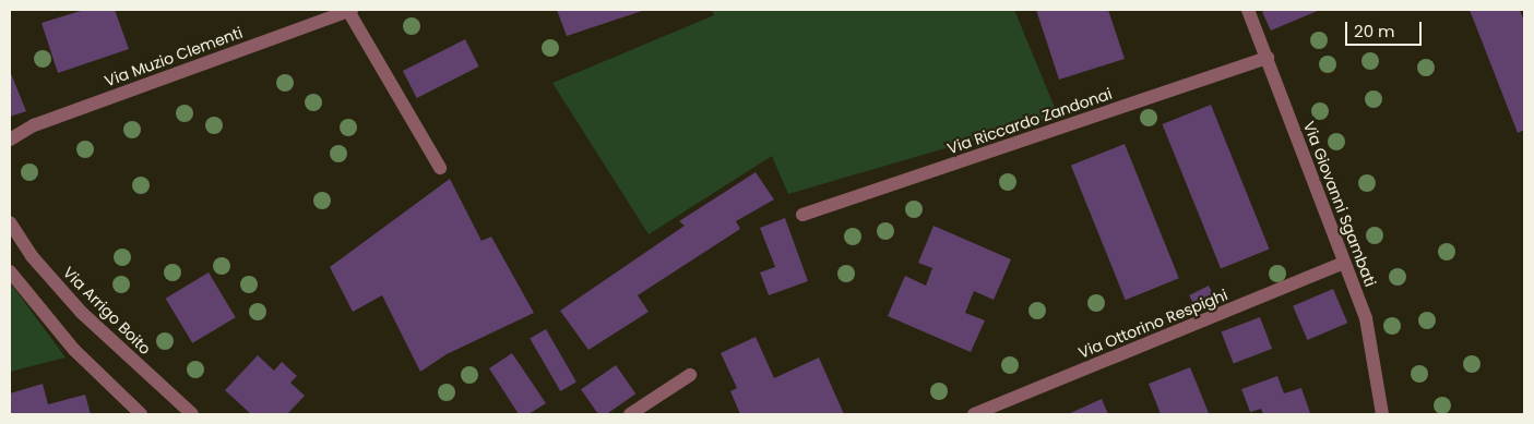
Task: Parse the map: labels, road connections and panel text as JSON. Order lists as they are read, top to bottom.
{
  "streets": {
    "street": [
      "Via Muzio Clementi",
      "Via Riccardo Zandonai",
      "Via Giovanni Sgambati",
      "Via Arrigo Boito",
      "Via Ottorino Respighi"
    ]
  },
  "crossings": [
    ["Via Riccardo Zandonai", "Via Giovanni Sgambati"],
    ["Via Giovanni Sgambati", "Via Ottorino Respighi"]
  ],
  "scale_bar": "20 m"
}
